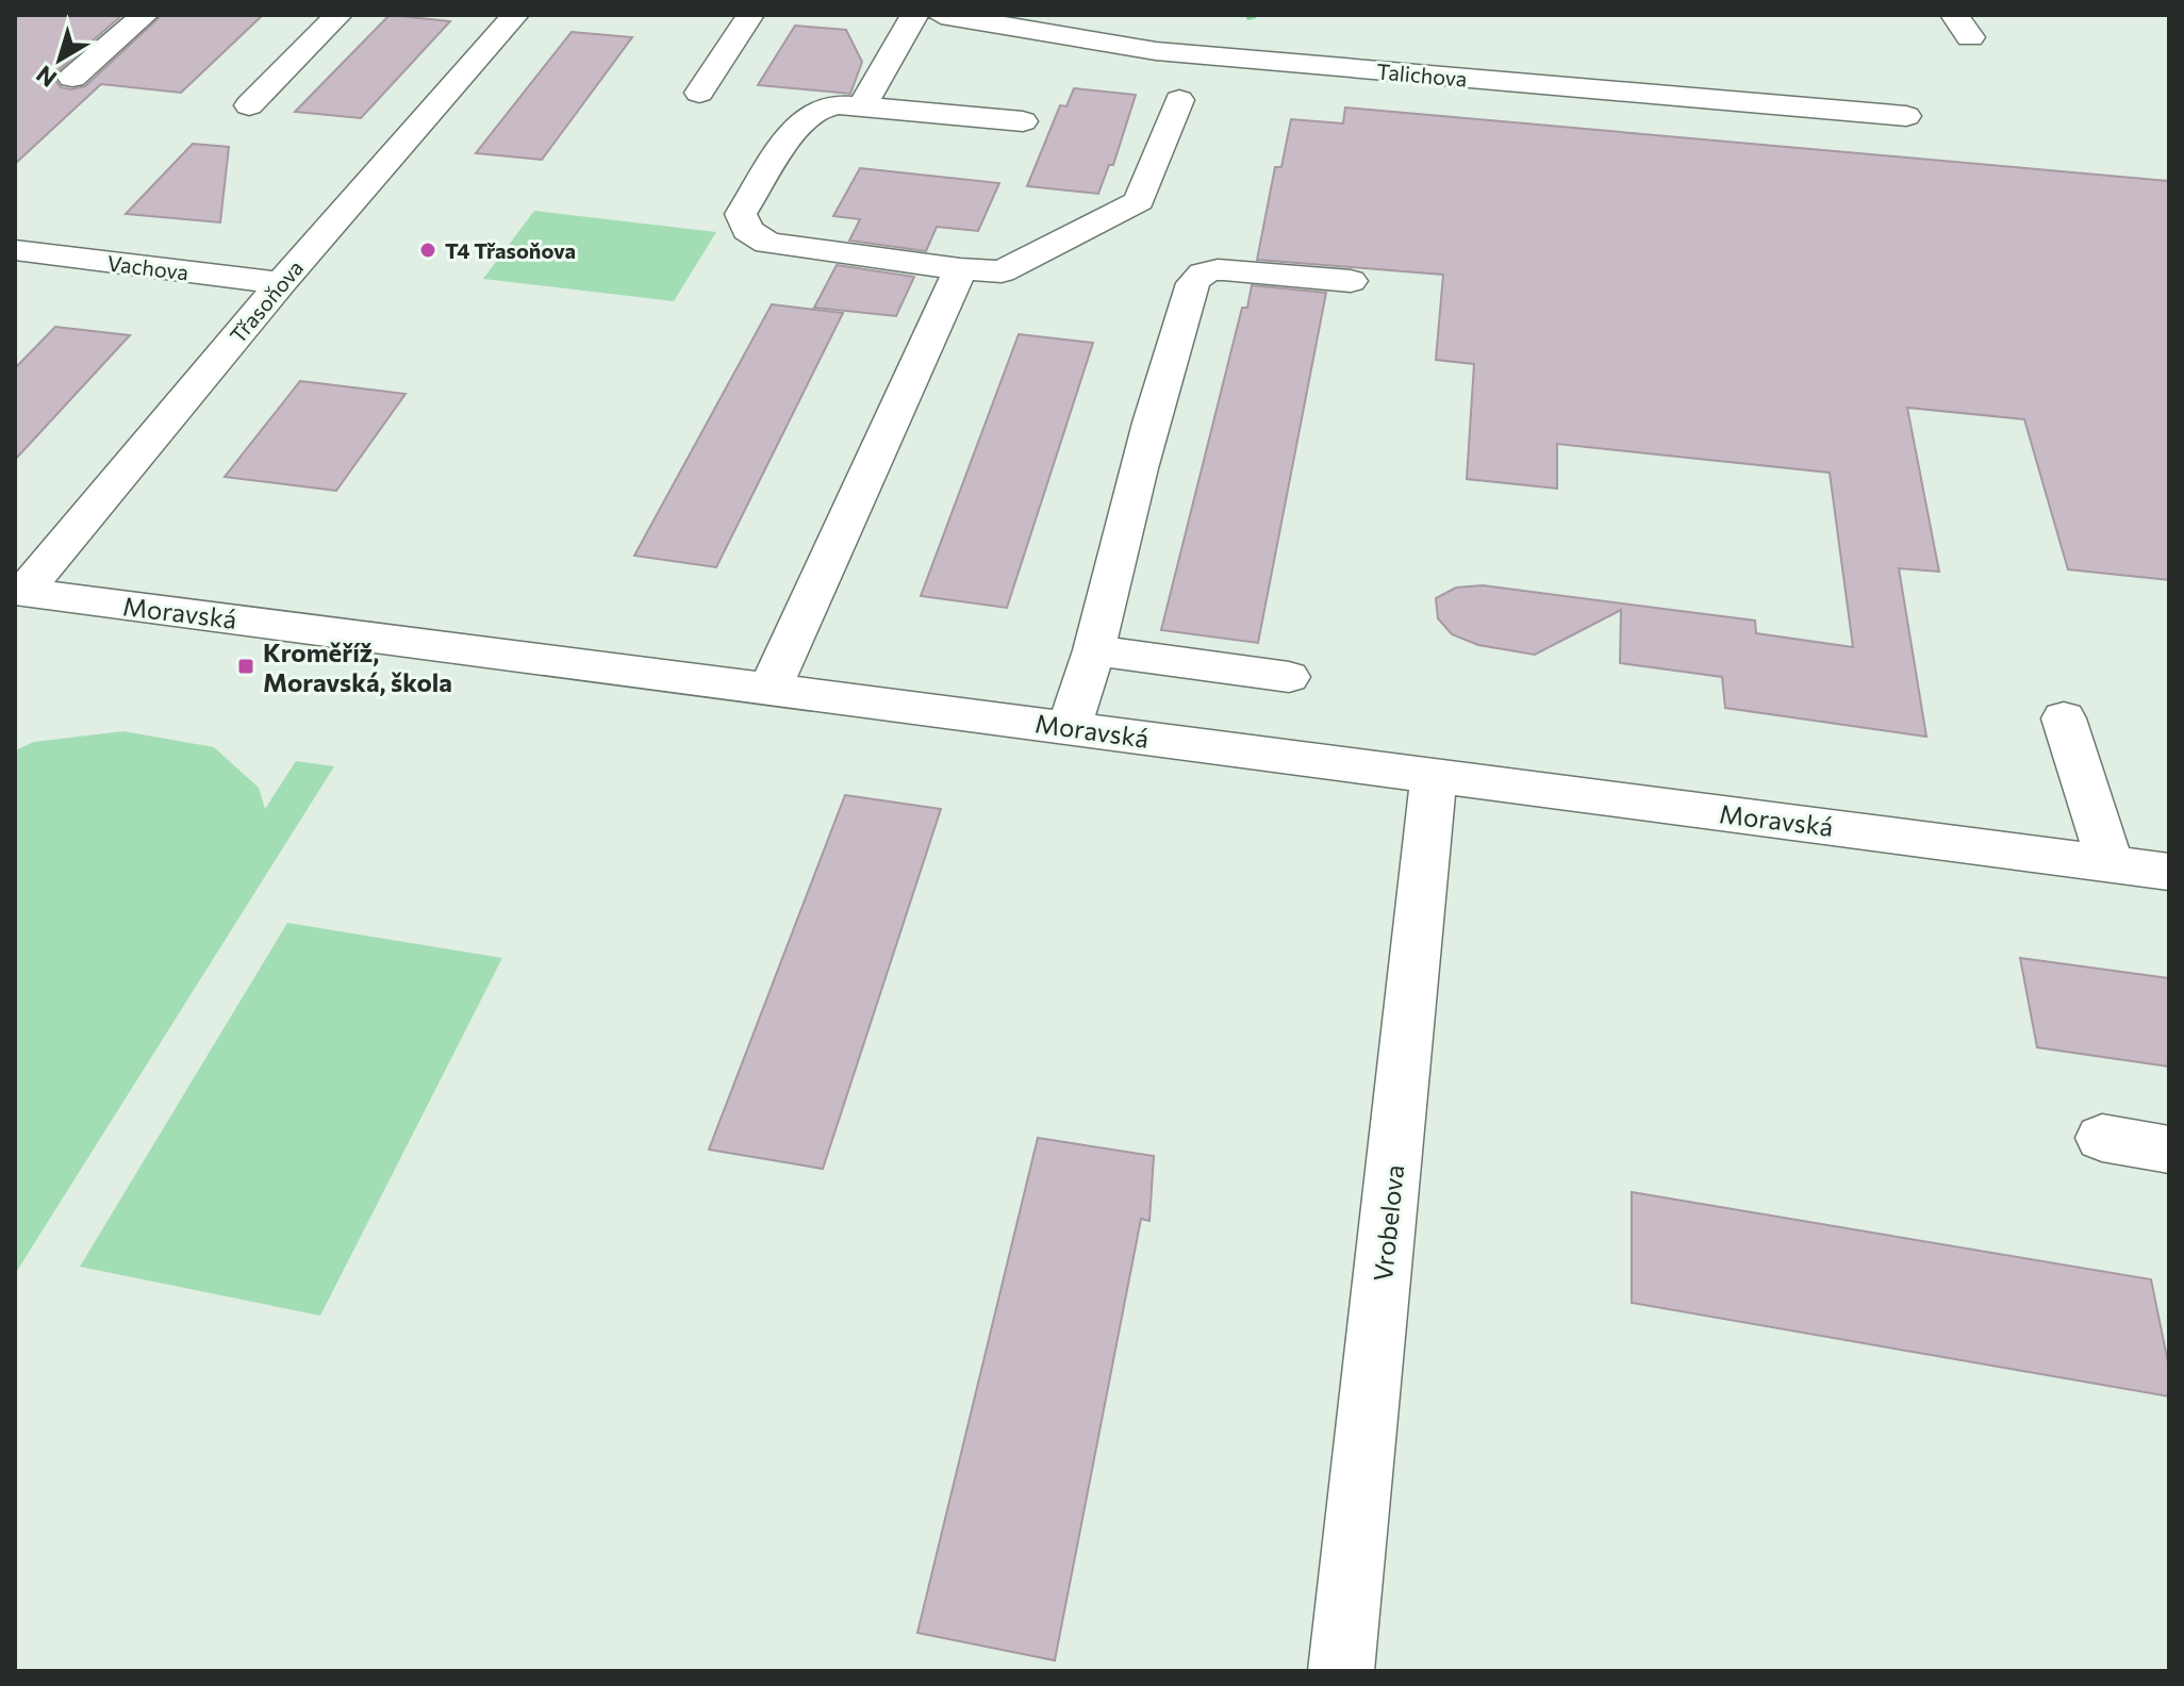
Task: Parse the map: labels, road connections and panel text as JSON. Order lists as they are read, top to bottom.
{
  "streets": {
    "street": [
      "Talichova",
      "Vachova",
      "Třasoňova",
      "Moravská",
      "Vrobelova"
    ]
  },
  "crossings": [
    ["Vachova", "Třasoňova"],
    ["Třasoňova", "Moravská"],
    ["Moravská", "Vrobelova"]
  ],
  "places": {
    "other": ["T4 Třasoňova"],
    "transit": ["Kroměříž, Moravská, škola"]
  },
  "north": "bottom left"
}
